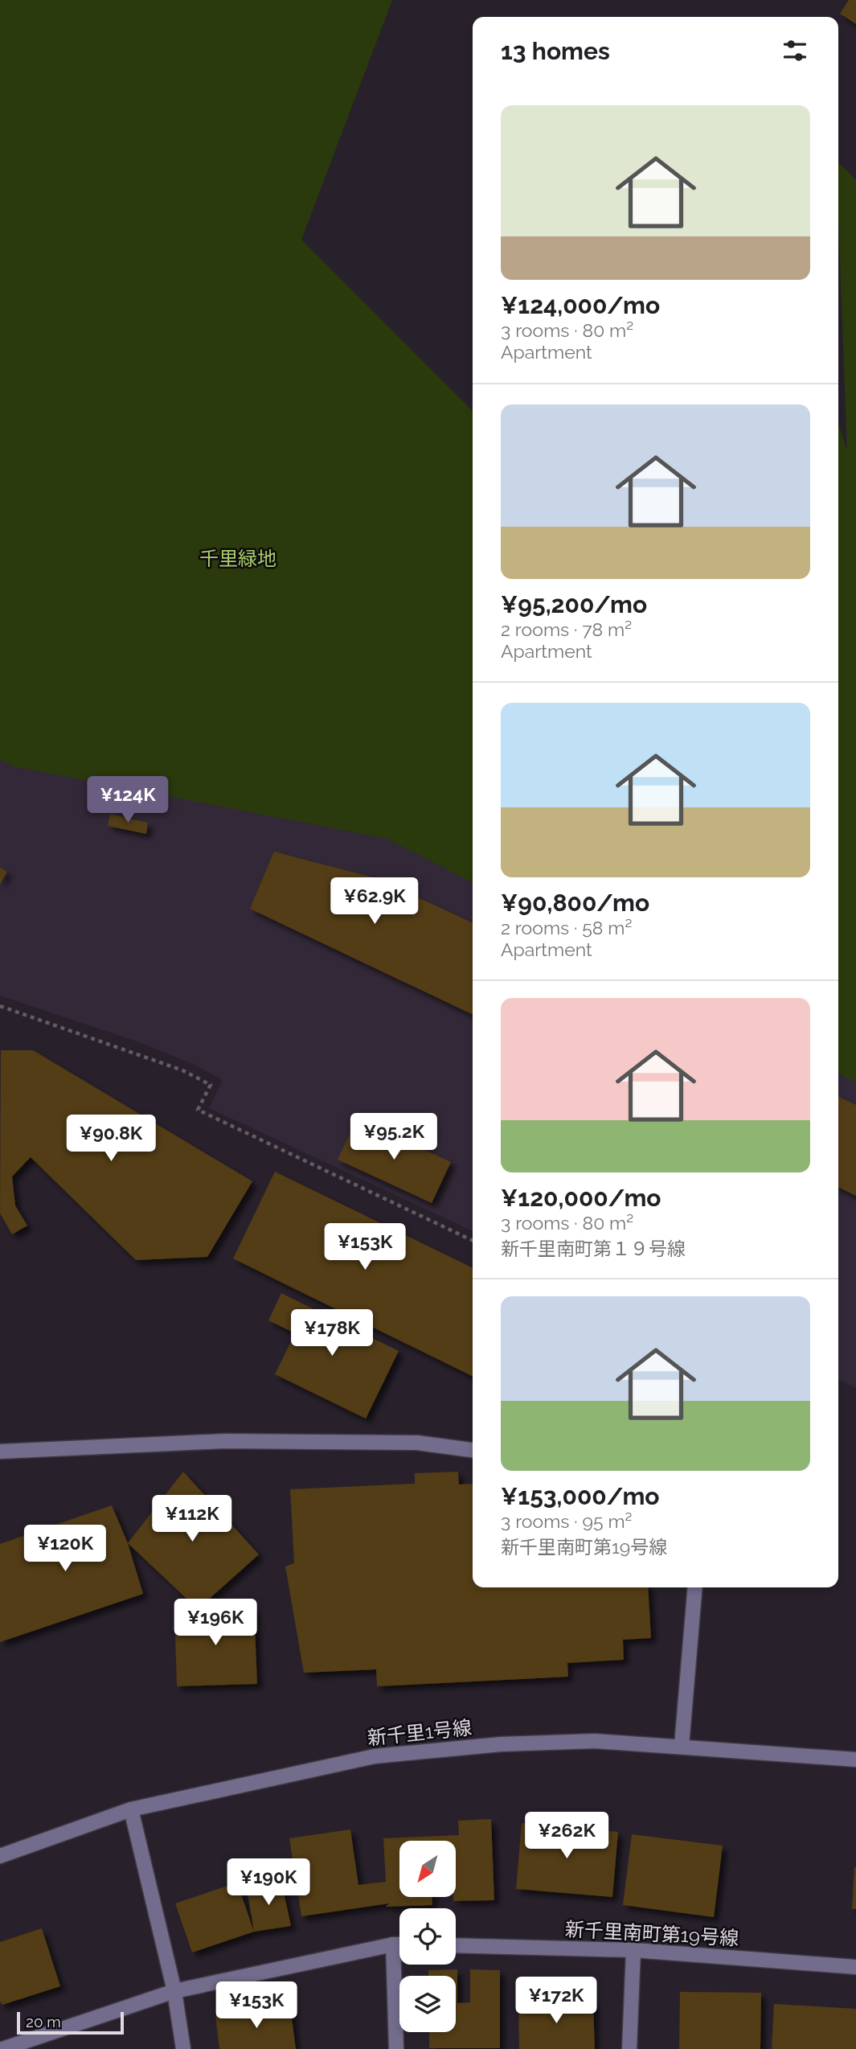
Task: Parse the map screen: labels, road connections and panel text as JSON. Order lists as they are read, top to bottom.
{
  "streets": {
    "street": ["新千里1号線", "新千里南町第19号線"]
  },
  "parks": ["千里緑地"],
  "scale_bar": "20 m",
  "north": "bottom left",
  "page": {
    "heading": "13 homes",
    "list": [
      {
        "name": "¥124,000/mo",
        "note": "3 rooms · 80 m² · Apartment"
      },
      {
        "name": "¥95,200/mo",
        "note": "2 rooms · 78 m² · Apartment"
      },
      {
        "name": "¥90,800/mo",
        "note": "2 rooms · 58 m² · Apartment"
      },
      {
        "name": "¥120,000/mo",
        "note": "3 rooms · 80 m² · 新千里南町第１９号線"
      },
      {
        "name": "¥153,000/mo",
        "note": "3 rooms · 95 m² · 新千里南町第19号線"
      }
    ],
    "price": [
      "¥124K",
      "¥62.9K",
      "¥95.2K",
      "¥90.8K",
      "¥153K",
      "¥178K",
      "¥112K",
      "¥120K",
      "¥196K",
      "¥262K",
      "¥190K",
      "¥172K",
      "¥153K"
    ],
    "scale": "20 m"
  }
}
